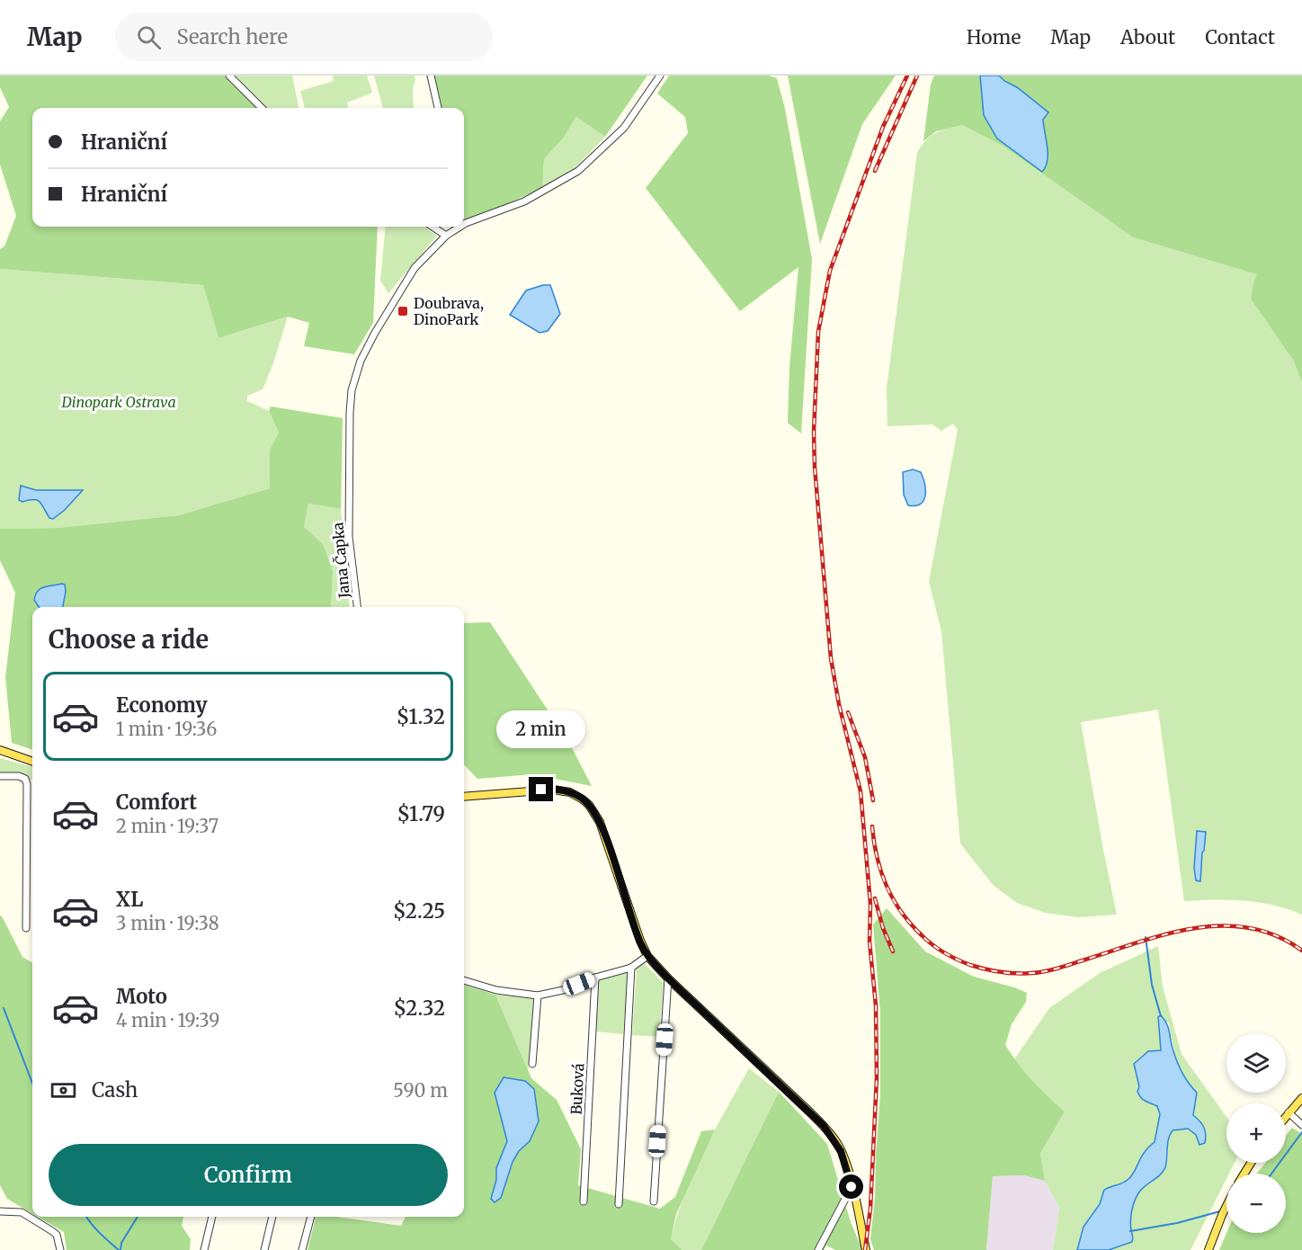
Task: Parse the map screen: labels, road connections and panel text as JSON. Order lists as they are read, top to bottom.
{
  "streets": {
    "street": ["Jana Čapka", "Buková"]
  },
  "parks": ["Dinopark Ostrava"],
  "places": {
    "transit": ["Doubrava, DinoPark"]
  },
  "page": {
    "header": "Map",
    "search": "Search here",
    "nav": [
      "Home",
      "Map",
      "About",
      "Contact"
    ],
    "banner": ["Hraniční", "Hraniční"],
    "heading": "Choose a ride",
    "list": [
      {
        "name": "Economy",
        "note": "1 min · 19:36",
        "value": "$1.32"
      },
      {
        "name": "Comfort",
        "note": "2 min · 19:37",
        "value": "$1.79"
      },
      {
        "name": "XL",
        "note": "3 min · 19:38",
        "value": "$2.25"
      },
      {
        "name": "Moto",
        "note": "4 min · 19:39",
        "value": "$2.32"
      }
    ],
    "bubble": "2 min",
    "map_buttons": ["+", "−"],
    "pay": ["Cash", "590 m"],
    "buttons": "Confirm"
  }
}
